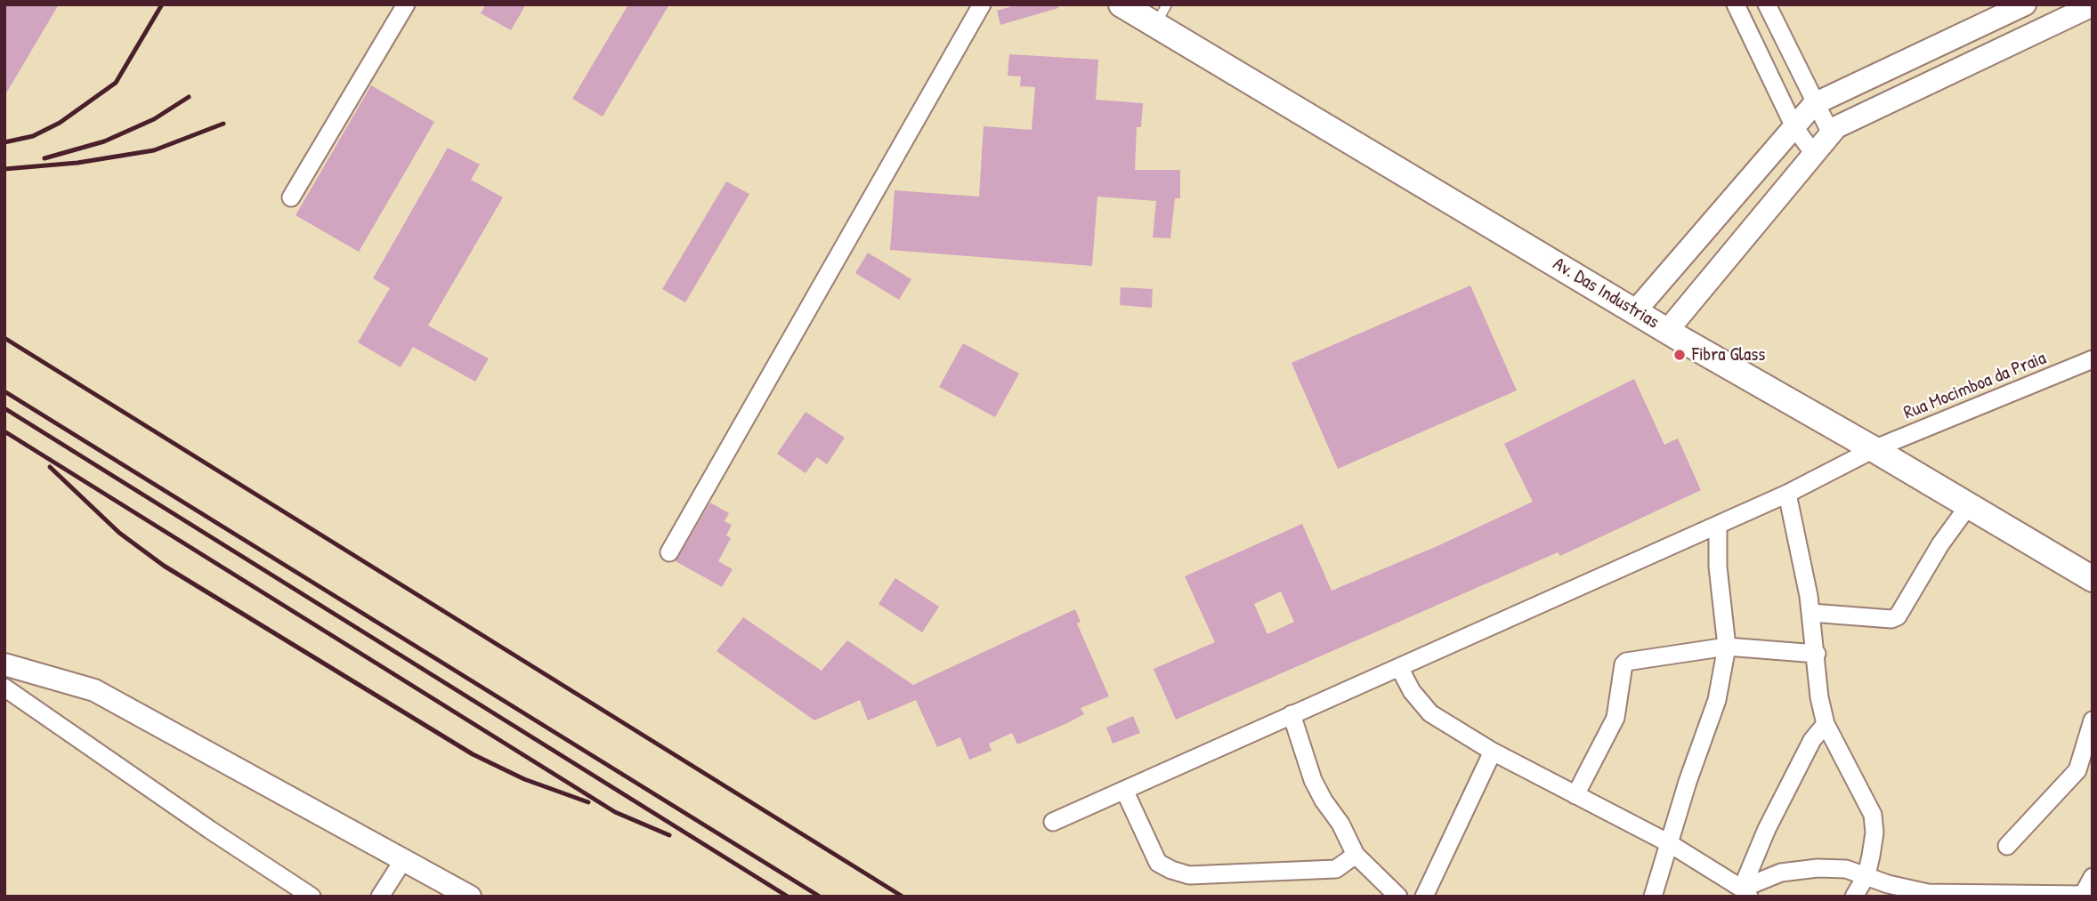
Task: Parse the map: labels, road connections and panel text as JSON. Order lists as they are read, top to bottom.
{
  "streets": {
    "main road": ["Av. Das Industrias"],
    "street": ["Rua Mocimboa da Praia"]
  },
  "crossings": [
    ["Av. Das Industrias", "Rua Mocimboa da Praia"]
  ],
  "places": ["Fibra Glass"]
}
